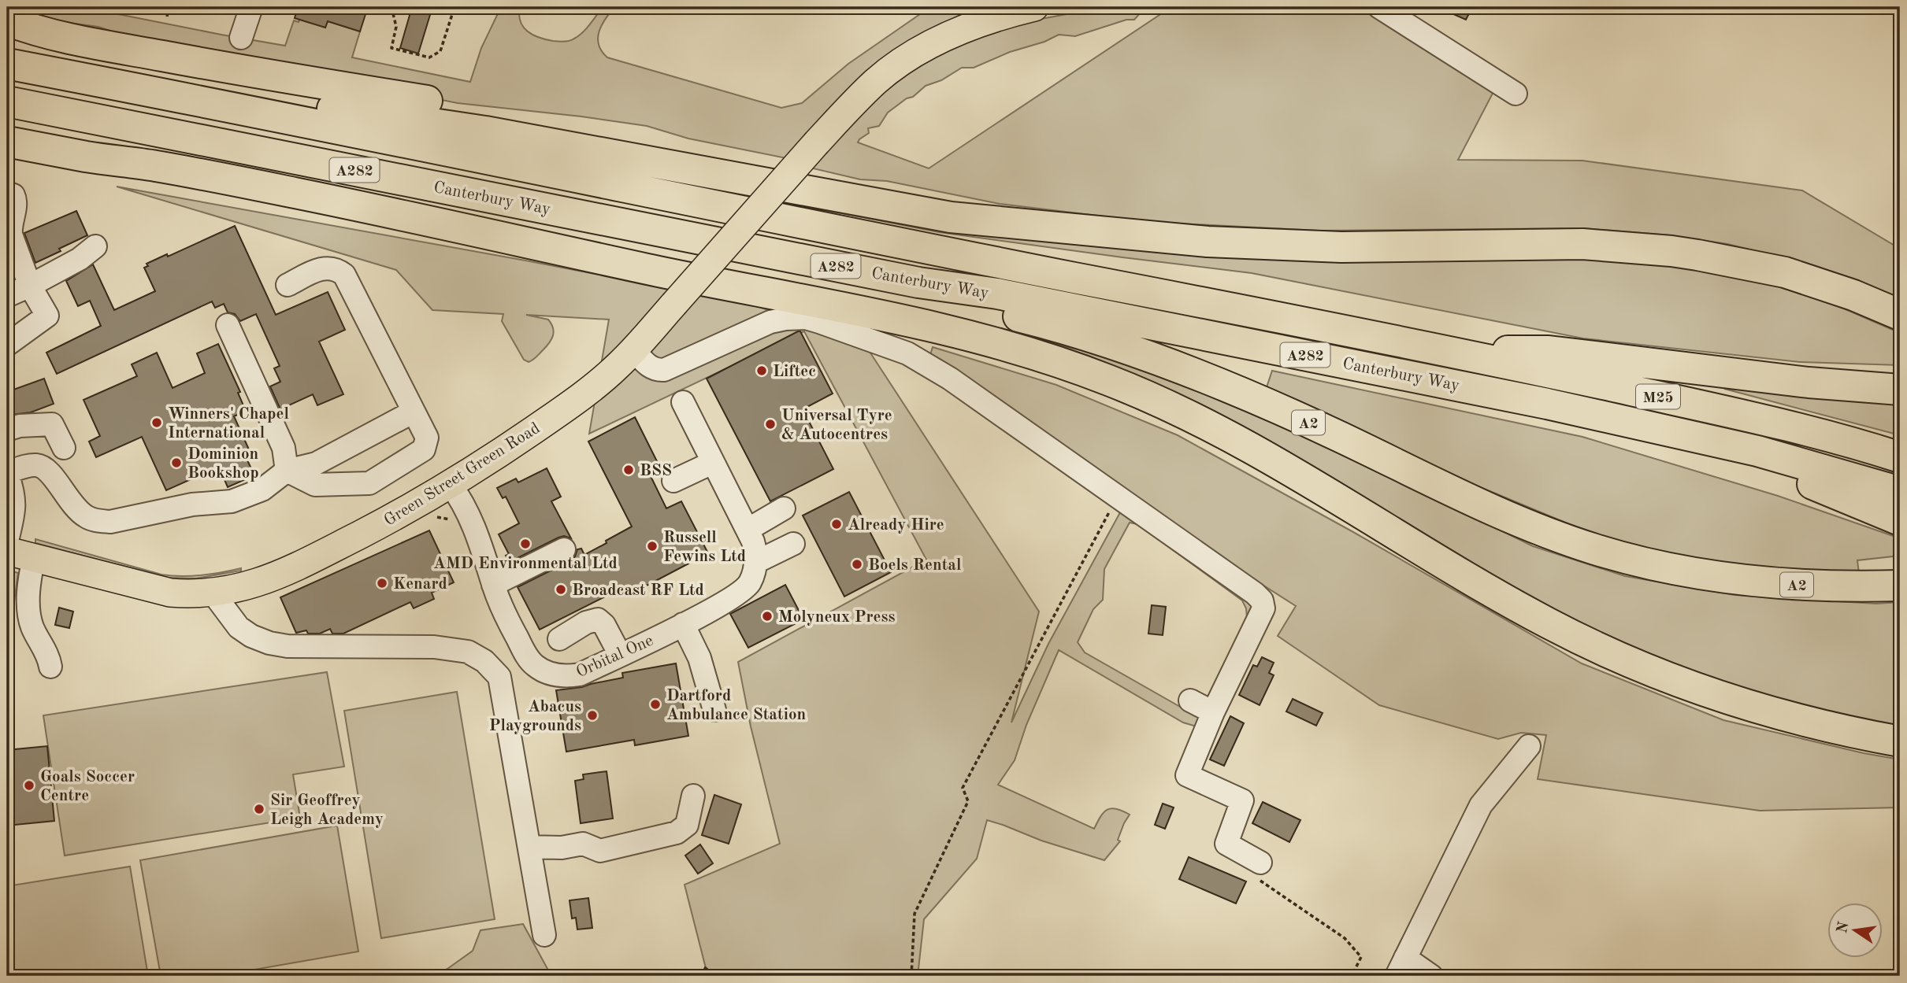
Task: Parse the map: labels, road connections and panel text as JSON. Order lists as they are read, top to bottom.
{
  "streets": {
    "highway": [
      "A282",
      "Canterbury Way",
      "M25",
      "A2"
    ],
    "main road": ["Green Street Green Road"],
    "street": ["Orbital One"]
  },
  "crossings": [
    ["Canterbury Way", "M25"],
    ["Canterbury Way", "A2"],
    ["Green Street Green Road", "Orbital One"]
  ],
  "places": [
    "Liftec",
    "Winners' Chapel International",
    "Universal Tyre & Autocentres",
    "Dominion Bookshop",
    "BSS",
    "Already Hire",
    "AMD Environmental Ltd",
    "Russell Fewins Ltd",
    "Boels Rental",
    "Kenard",
    "Broadcast RF Ltd",
    "Molyneux Press",
    "Dartford Ambulance Station",
    "Abacus Playgrounds",
    "Goals Soccer Centre",
    "Sir Geoffrey Leigh Academy"
  ],
  "north": "left"
}
